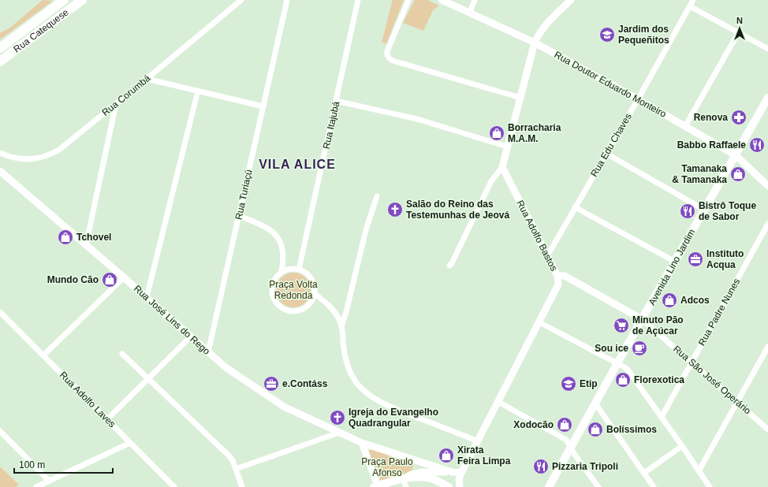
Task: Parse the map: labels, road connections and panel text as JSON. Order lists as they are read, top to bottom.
{
  "streets": {
    "highway": ["Rua Catequese"],
    "main road": ["Avenida Lino Jardim"],
    "street": [
      "Rua Doutor Eduardo Monteiro",
      "Rua Corumbá",
      "Rua Itajubá",
      "Rua Edu Chaves",
      "Rua Turiaçú",
      "Rua Adolfo Bastos",
      "Rua Padre Nunes",
      "Rua José Lins do Rego",
      "Rua São José Operário",
      "Rua Adolfo Laves"
    ]
  },
  "crossings": [
    ["Rua Doutor Eduardo Monteiro", "Rua Edu Chaves"],
    ["Rua Doutor Eduardo Monteiro", "Avenida Lino Jardim"],
    ["Rua Edu Chaves", "Rua Adolfo Bastos"],
    ["Rua Turiaçú", "Rua José Lins do Rego"],
    ["Rua Adolfo Bastos", "Rua José Lins do Rego"],
    ["Rua Adolfo Bastos", "Rua São José Operário"],
    ["Avenida Lino Jardim", "Rua São José Operário"],
    ["Rua Padre Nunes", "Rua São José Operário"]
  ],
  "districts": ["VILA ALICE"],
  "parks": ["Praça Volta Redonda", "Praça Paulo Afonso"],
  "places": {
    "school or university": ["Jardim dos Pequeñitos", "Etip"],
    "pharmacy": ["Renova"],
    "shop": [
      "Borracharia M.A.M.",
      "Tamanaka & Tamanaka",
      "Tchovel",
      "Mundo Cão",
      "Adcos",
      "Florexotica",
      "Xodocão",
      "Bolíssimos",
      "Xirata Feira Limpa"
    ],
    "restaurant": ["Babbo Raffaele", "Bistrô Toque de Sabor", "Pizzaria Tripoli"],
    "church": ["Salão do Reino das Testemunhas de Jeová", "Igreja do Evangelho Quadrangular"],
    "office": ["Instituto Acqua", "e.Contáss"],
    "supermarket": ["Minuto Pão de Açúcar"],
    "cafe": ["Sou ice"]
  },
  "scale_bar": "100 m",
  "north": "top"
}
